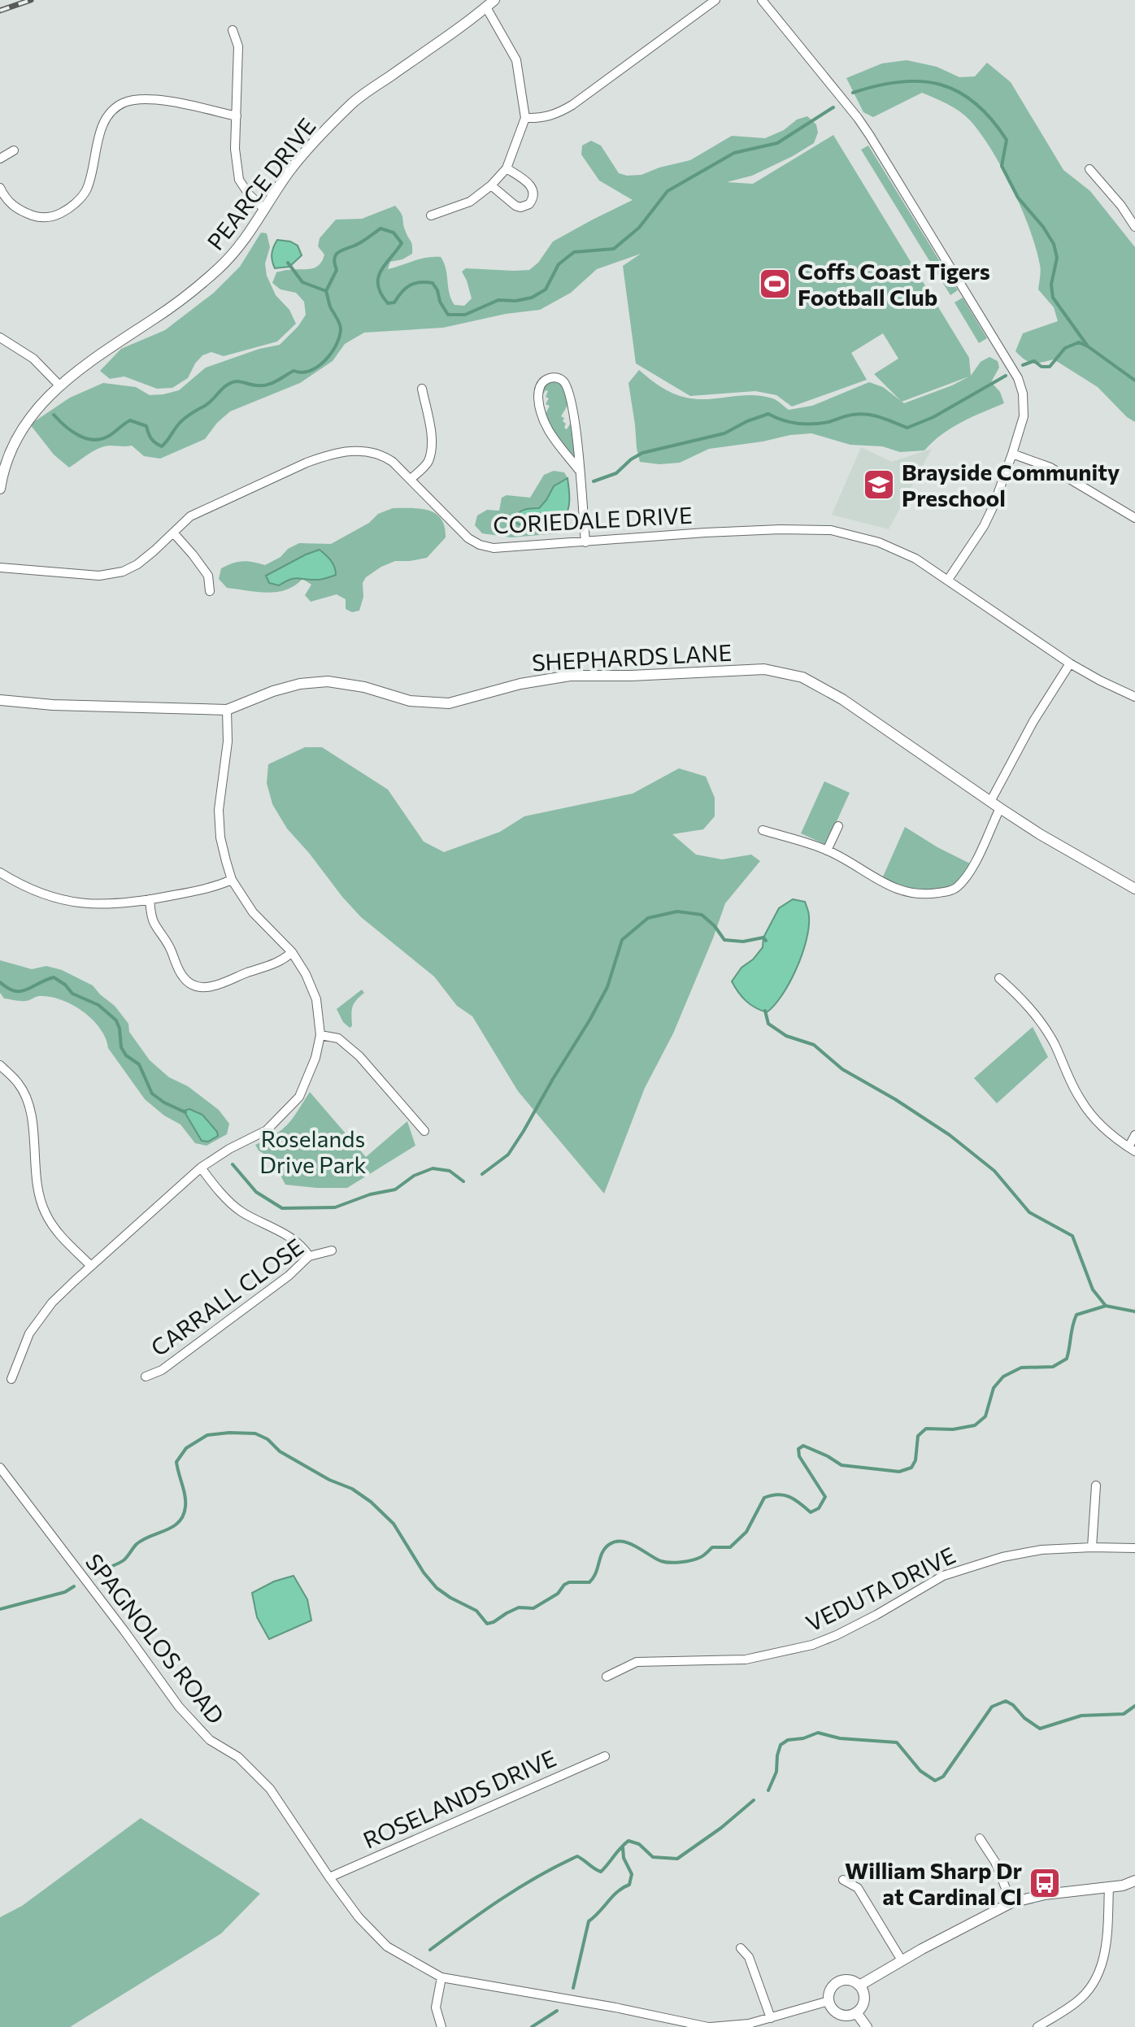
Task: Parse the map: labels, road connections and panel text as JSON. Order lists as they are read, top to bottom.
{
  "streets": {
    "street": [
      "PEARCE DRIVE",
      "CORIEDALE DRIVE",
      "SHEPHARDS LANE",
      "CARRALL CLOSE",
      "VEDUTA DRIVE",
      "SPAGNOLOS ROAD",
      "ROSELANDS DRIVE"
    ]
  },
  "crossings": [
    ["SPAGNOLOS ROAD", "ROSELANDS DRIVE"]
  ],
  "parks": ["Roselands Drive Park"],
  "places": {
    "sports": ["Coffs Coast Tigers Football Club"],
    "school or university": ["Brayside Community Preschool"],
    "bus stop": ["William Sharp Dr at Cardinal Cl"]
  }
}
